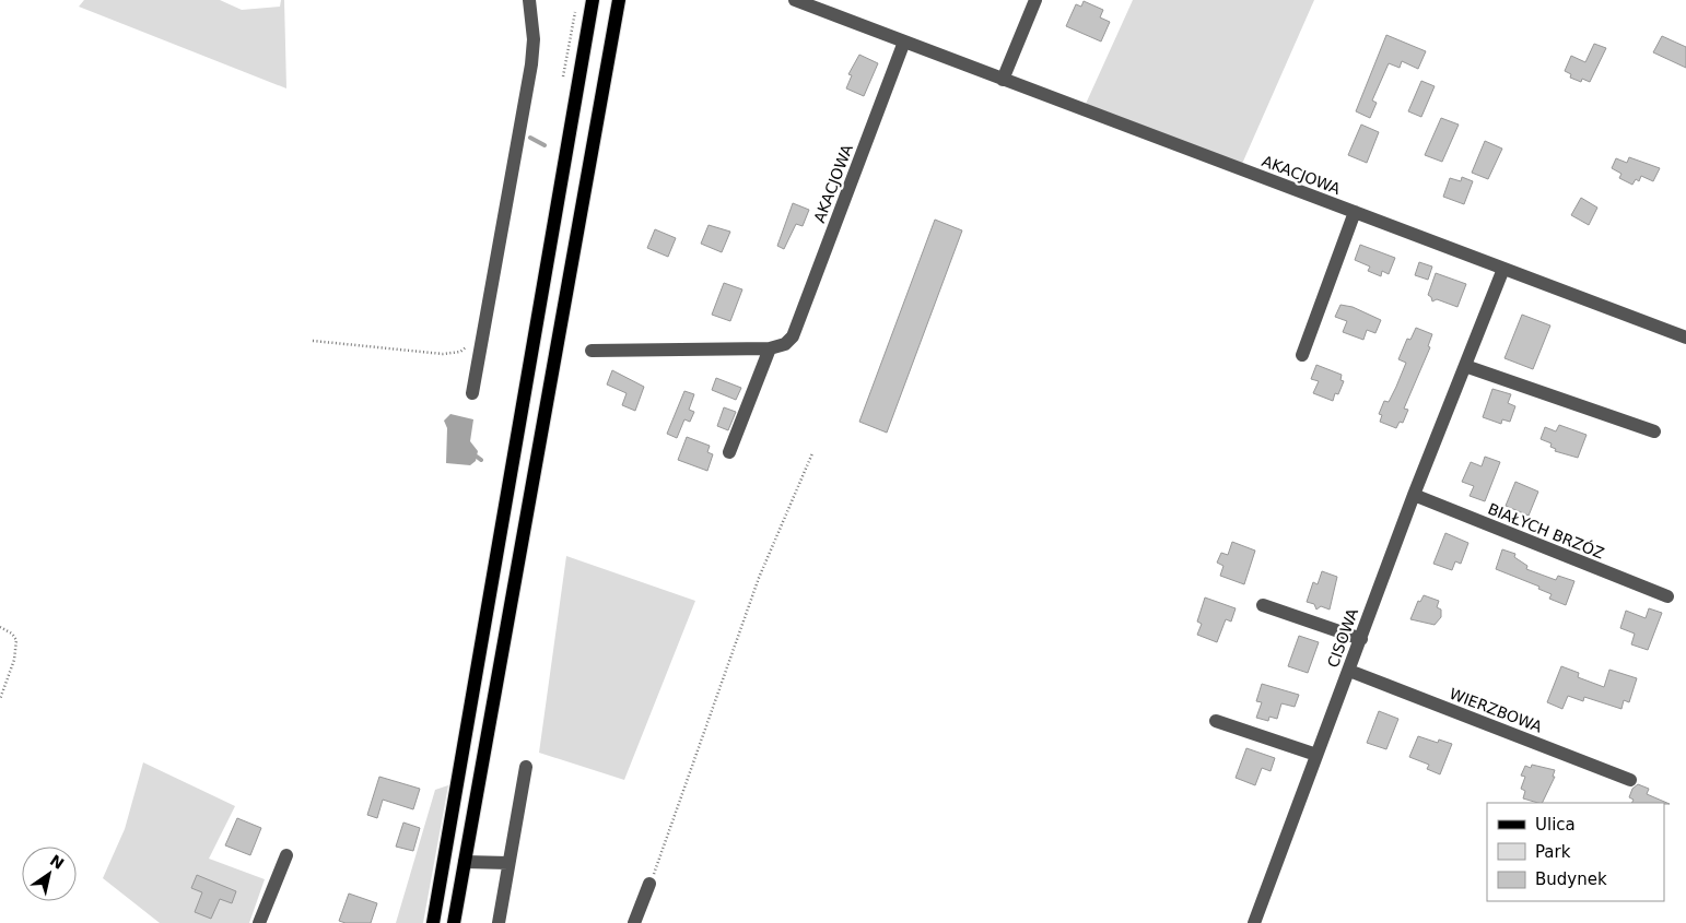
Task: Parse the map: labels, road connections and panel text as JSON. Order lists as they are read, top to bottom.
{
  "streets": {
    "street": [
      "AKACJOWA",
      "BIAŁYCH BRZÓZ",
      "CISOWA",
      "WIERZBOWA"
    ]
  },
  "crossings": [
    ["AKACJOWA", "CISOWA"],
    ["BIAŁYCH BRZÓZ", "CISOWA"],
    ["CISOWA", "WIERZBOWA"]
  ],
  "legend": ["Ulica", "Park", "Budynek"],
  "north": "top right"
}
